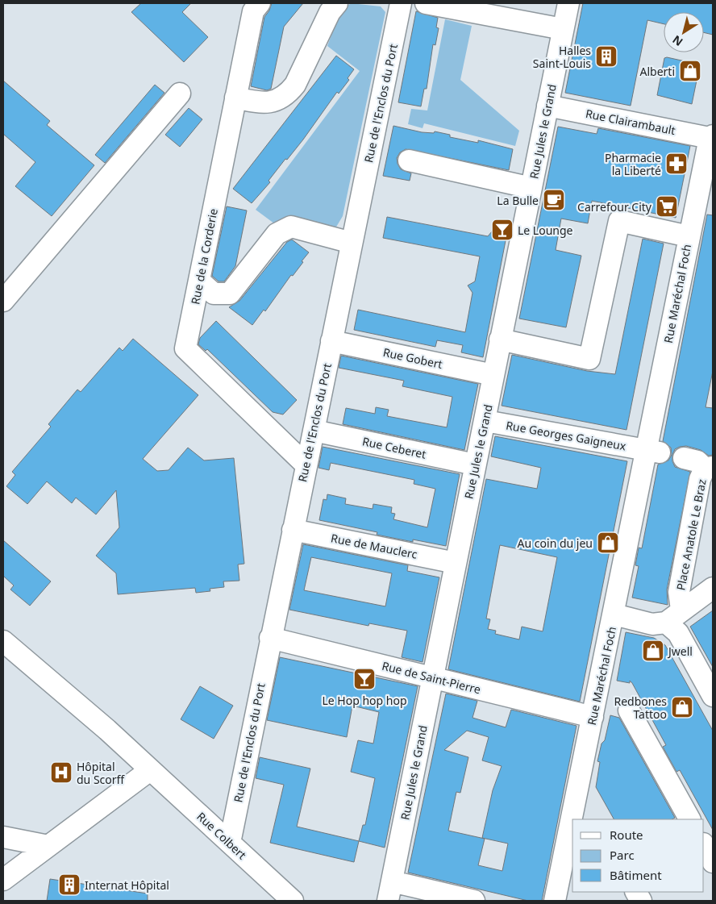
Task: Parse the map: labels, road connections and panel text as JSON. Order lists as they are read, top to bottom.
{
  "streets": {
    "street": [
      "Rue de l'Enclos du Port",
      "Rue Clairambault",
      "Rue Jules le Grand",
      "Rue de la Corderie",
      "Rue Maréchal Foch",
      "Rue Gobert",
      "Rue Georges Gaigneux",
      "Rue Ceberet",
      "Place Anatole Le Braz",
      "Rue de Mauclerc",
      "Rue de Saint-Pierre",
      "Rue Colbert"
    ]
  },
  "crossings": [
    ["Rue de l'Enclos du Port", "Rue de la Corderie"],
    ["Rue de l'Enclos du Port", "Rue Gobert"],
    ["Rue de l'Enclos du Port", "Rue Ceberet"],
    ["Rue de l'Enclos du Port", "Rue de Mauclerc"],
    ["Rue de l'Enclos du Port", "Rue de Saint-Pierre"],
    ["Rue de l'Enclos du Port", "Rue Colbert"],
    ["Rue Clairambault", "Rue Jules le Grand"],
    ["Rue Clairambault", "Rue Maréchal Foch"],
    ["Rue Jules le Grand", "Rue Gobert"],
    ["Rue Jules le Grand", "Rue Georges Gaigneux"],
    ["Rue Jules le Grand", "Rue Ceberet"],
    ["Rue Jules le Grand", "Rue de Mauclerc"],
    ["Rue Jules le Grand", "Rue de Saint-Pierre"],
    ["Rue Maréchal Foch", "Rue Georges Gaigneux"],
    ["Rue Maréchal Foch", "Rue de Saint-Pierre"]
  ],
  "places": {
    "building": ["Halles Saint-Louis", "Internat Hôpital"],
    "shop": [
      "Alberti",
      "Au coin du jeu",
      "Jwell",
      "Redbones Tattoo"
    ],
    "pharmacy": ["Pharmacie la Liberté"],
    "cafe": ["La Bulle"],
    "supermarket": ["Carrefour City"],
    "bar": ["Le Lounge", "Le Hop hop hop"],
    "hospital": ["Hôpital du Scorff"]
  },
  "legend": ["Route", "Parc", "Bâtiment"],
  "north": "bottom left"
}
